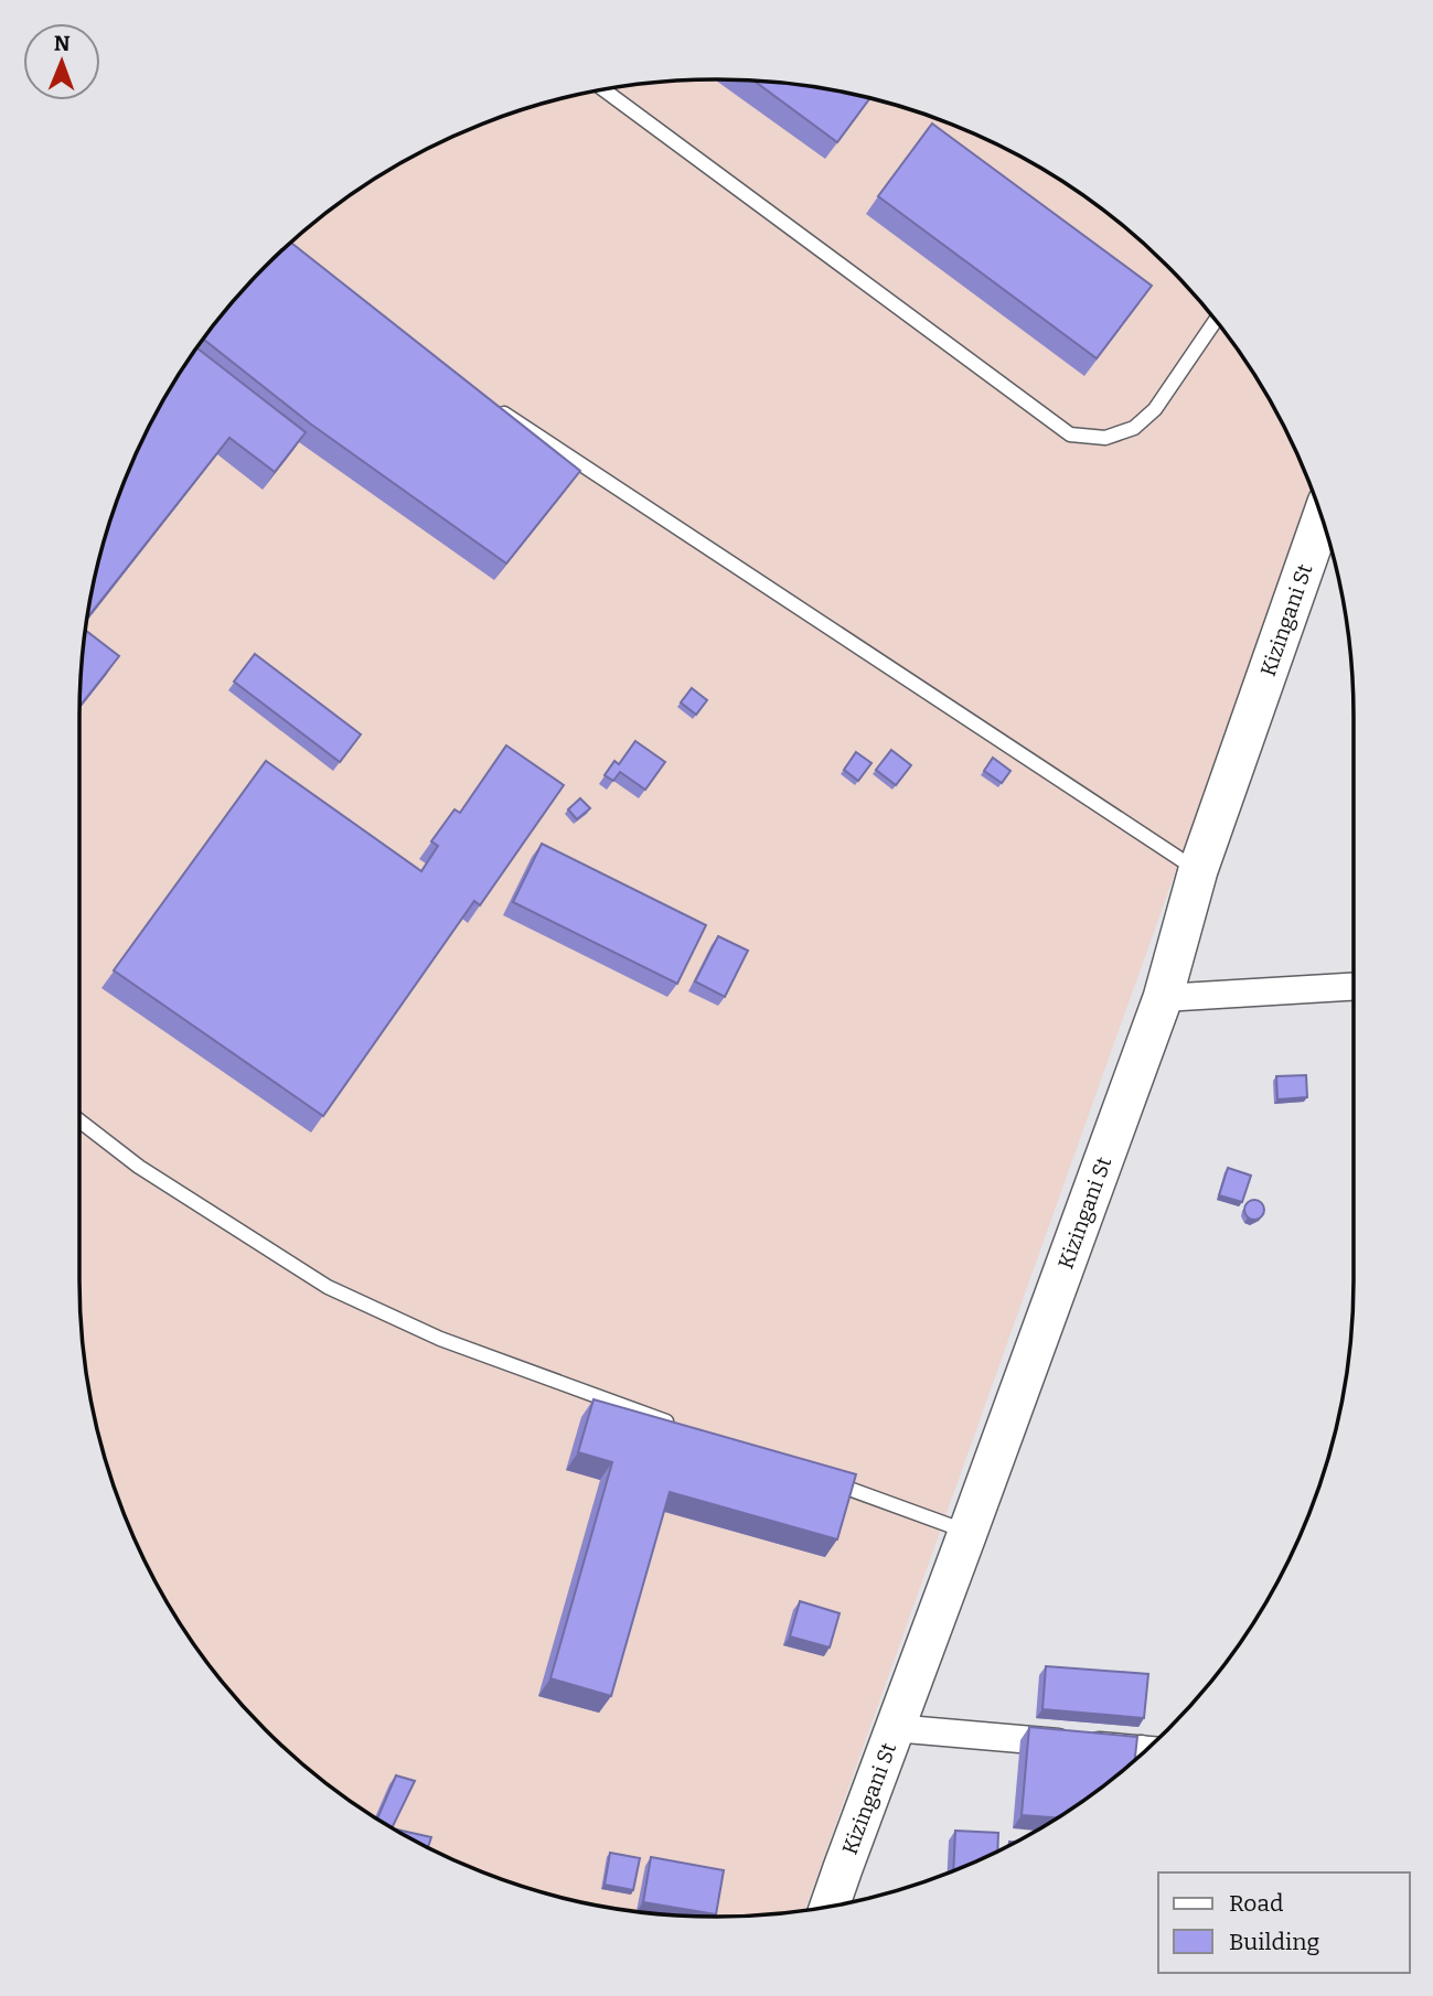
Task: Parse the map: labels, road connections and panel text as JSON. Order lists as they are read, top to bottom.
{
  "streets": {
    "street": ["Kizingani St"]
  },
  "legend": ["Road", "Building"],
  "north": "top"
}
